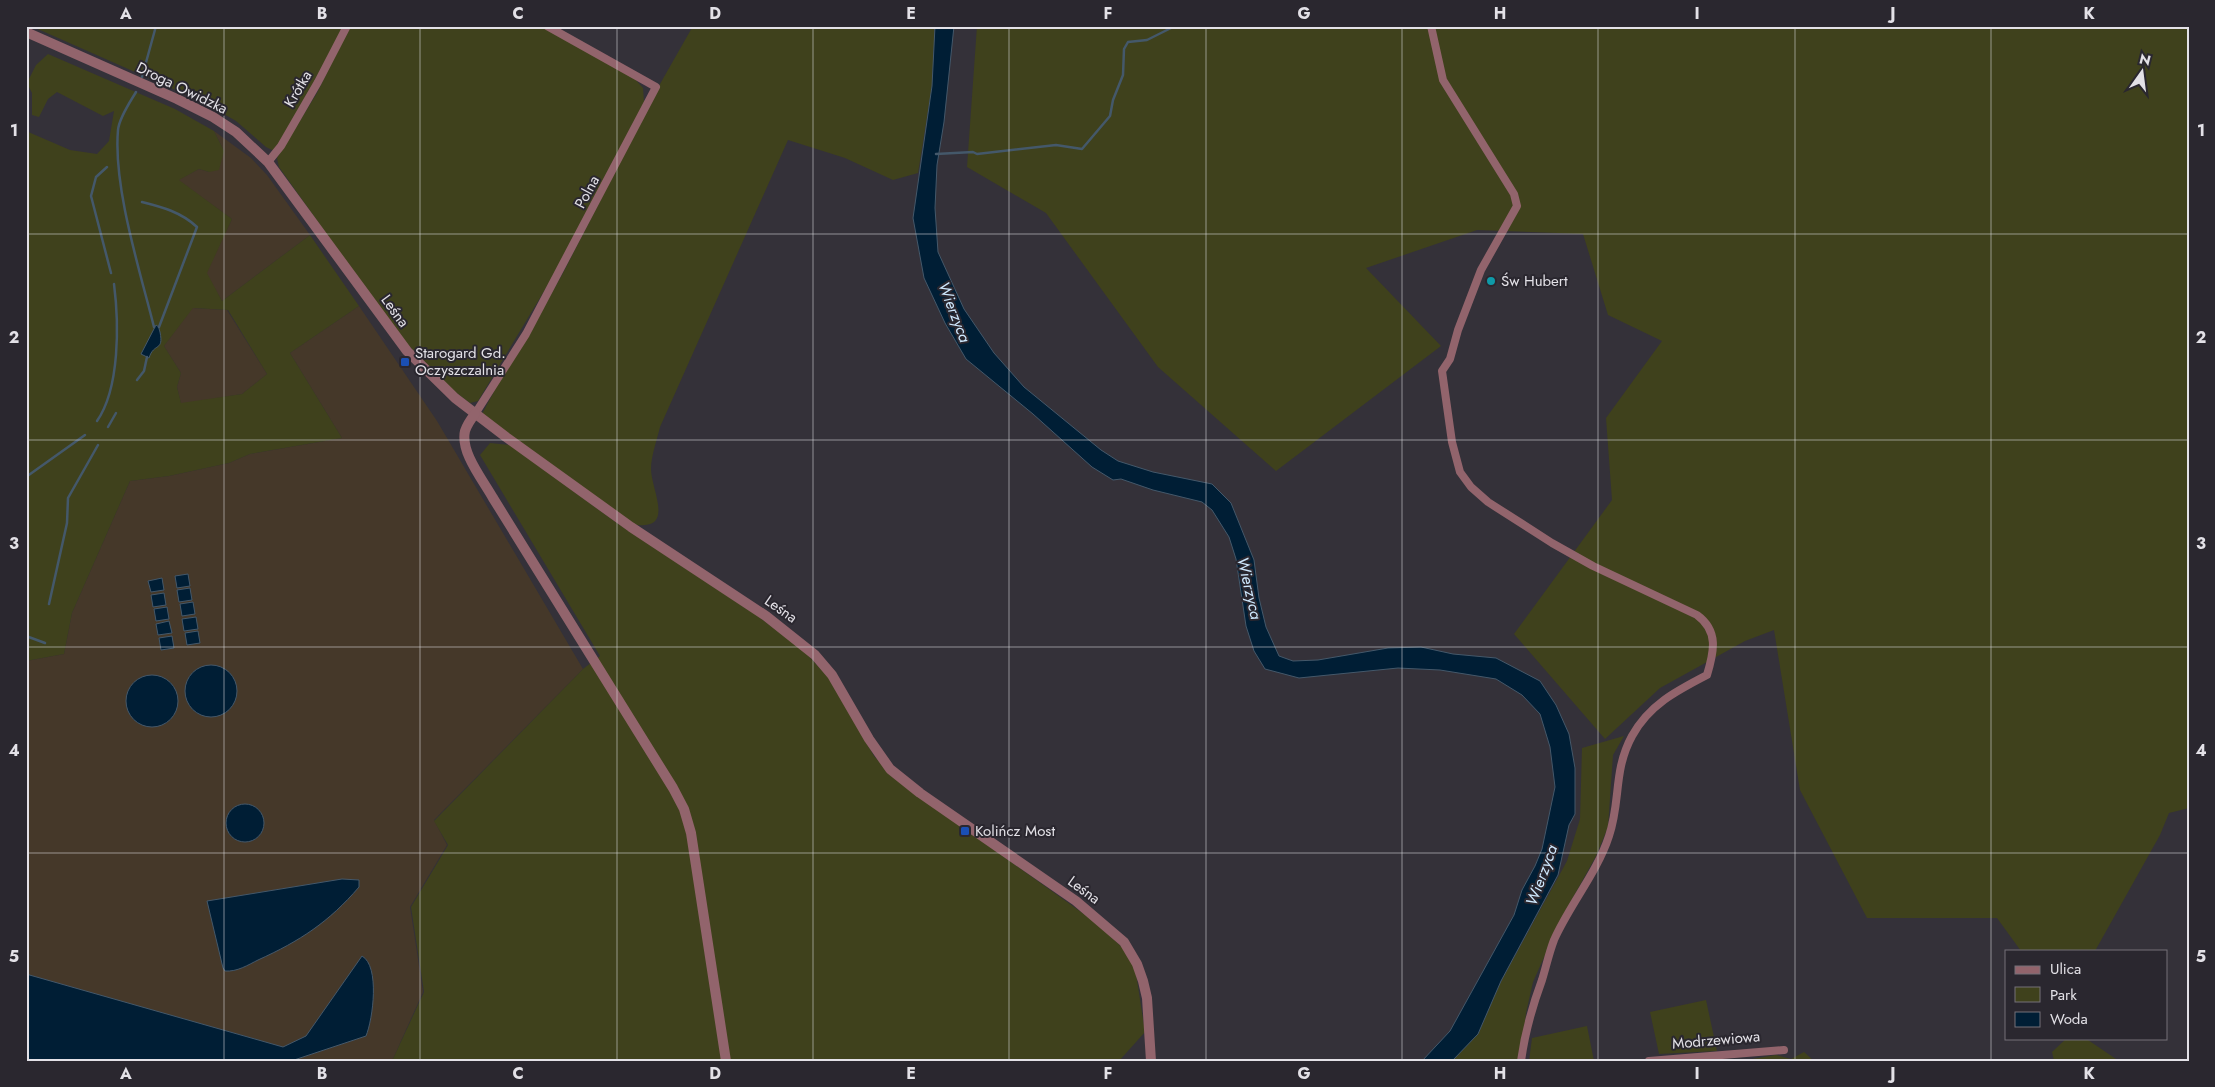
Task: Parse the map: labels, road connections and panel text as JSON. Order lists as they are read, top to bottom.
{
  "streets": {
    "street": [
      "Droga Owidzka",
      "Krótka",
      "Polna",
      "Leśna",
      "Modrzewiowa"
    ]
  },
  "crossings": [
    ["Droga Owidzka", "Krótka"],
    ["Droga Owidzka", "Leśna"],
    ["Polna", "Leśna"]
  ],
  "water": ["Wierzyca"],
  "places": {
    "other": ["Św Hubert"],
    "transit": ["Starogard Gd. Oczyszczalnia", "Kolińcz Most"]
  },
  "legend": ["Ulica", "Park", "Woda"],
  "north": "top",
  "grid": {
    "columns": [
      "A",
      "B",
      "C",
      "D",
      "E",
      "F",
      "G",
      "H",
      "I",
      "J",
      "K"
    ],
    "rows": [
      "1",
      "2",
      "3",
      "4",
      "5"
    ]
  }
}
